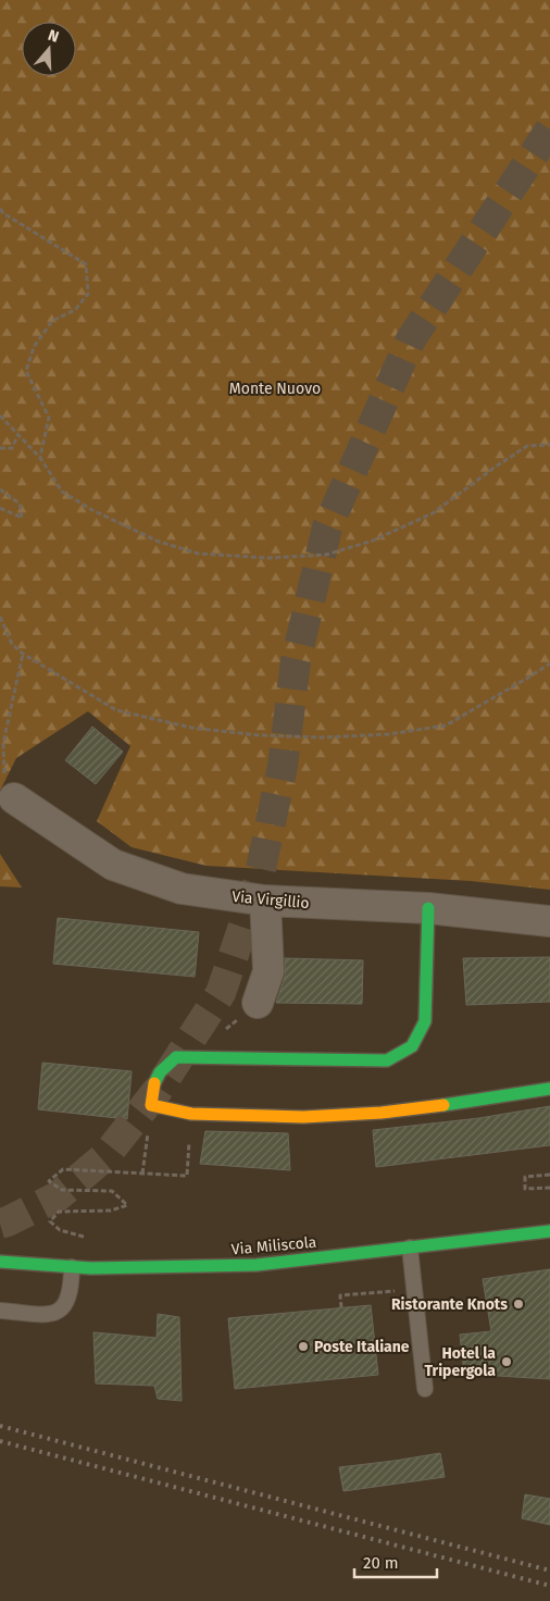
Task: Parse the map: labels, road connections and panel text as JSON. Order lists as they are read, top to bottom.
{
  "streets": {
    "street": ["Via Virgillio", "Via Miliscola"]
  },
  "parks": ["Monte Nuovo"],
  "places": ["Ristorante Knots", "Poste Italiane", "Hotel la Tripergola"],
  "scale_bar": "20 m",
  "north": "top"
}
